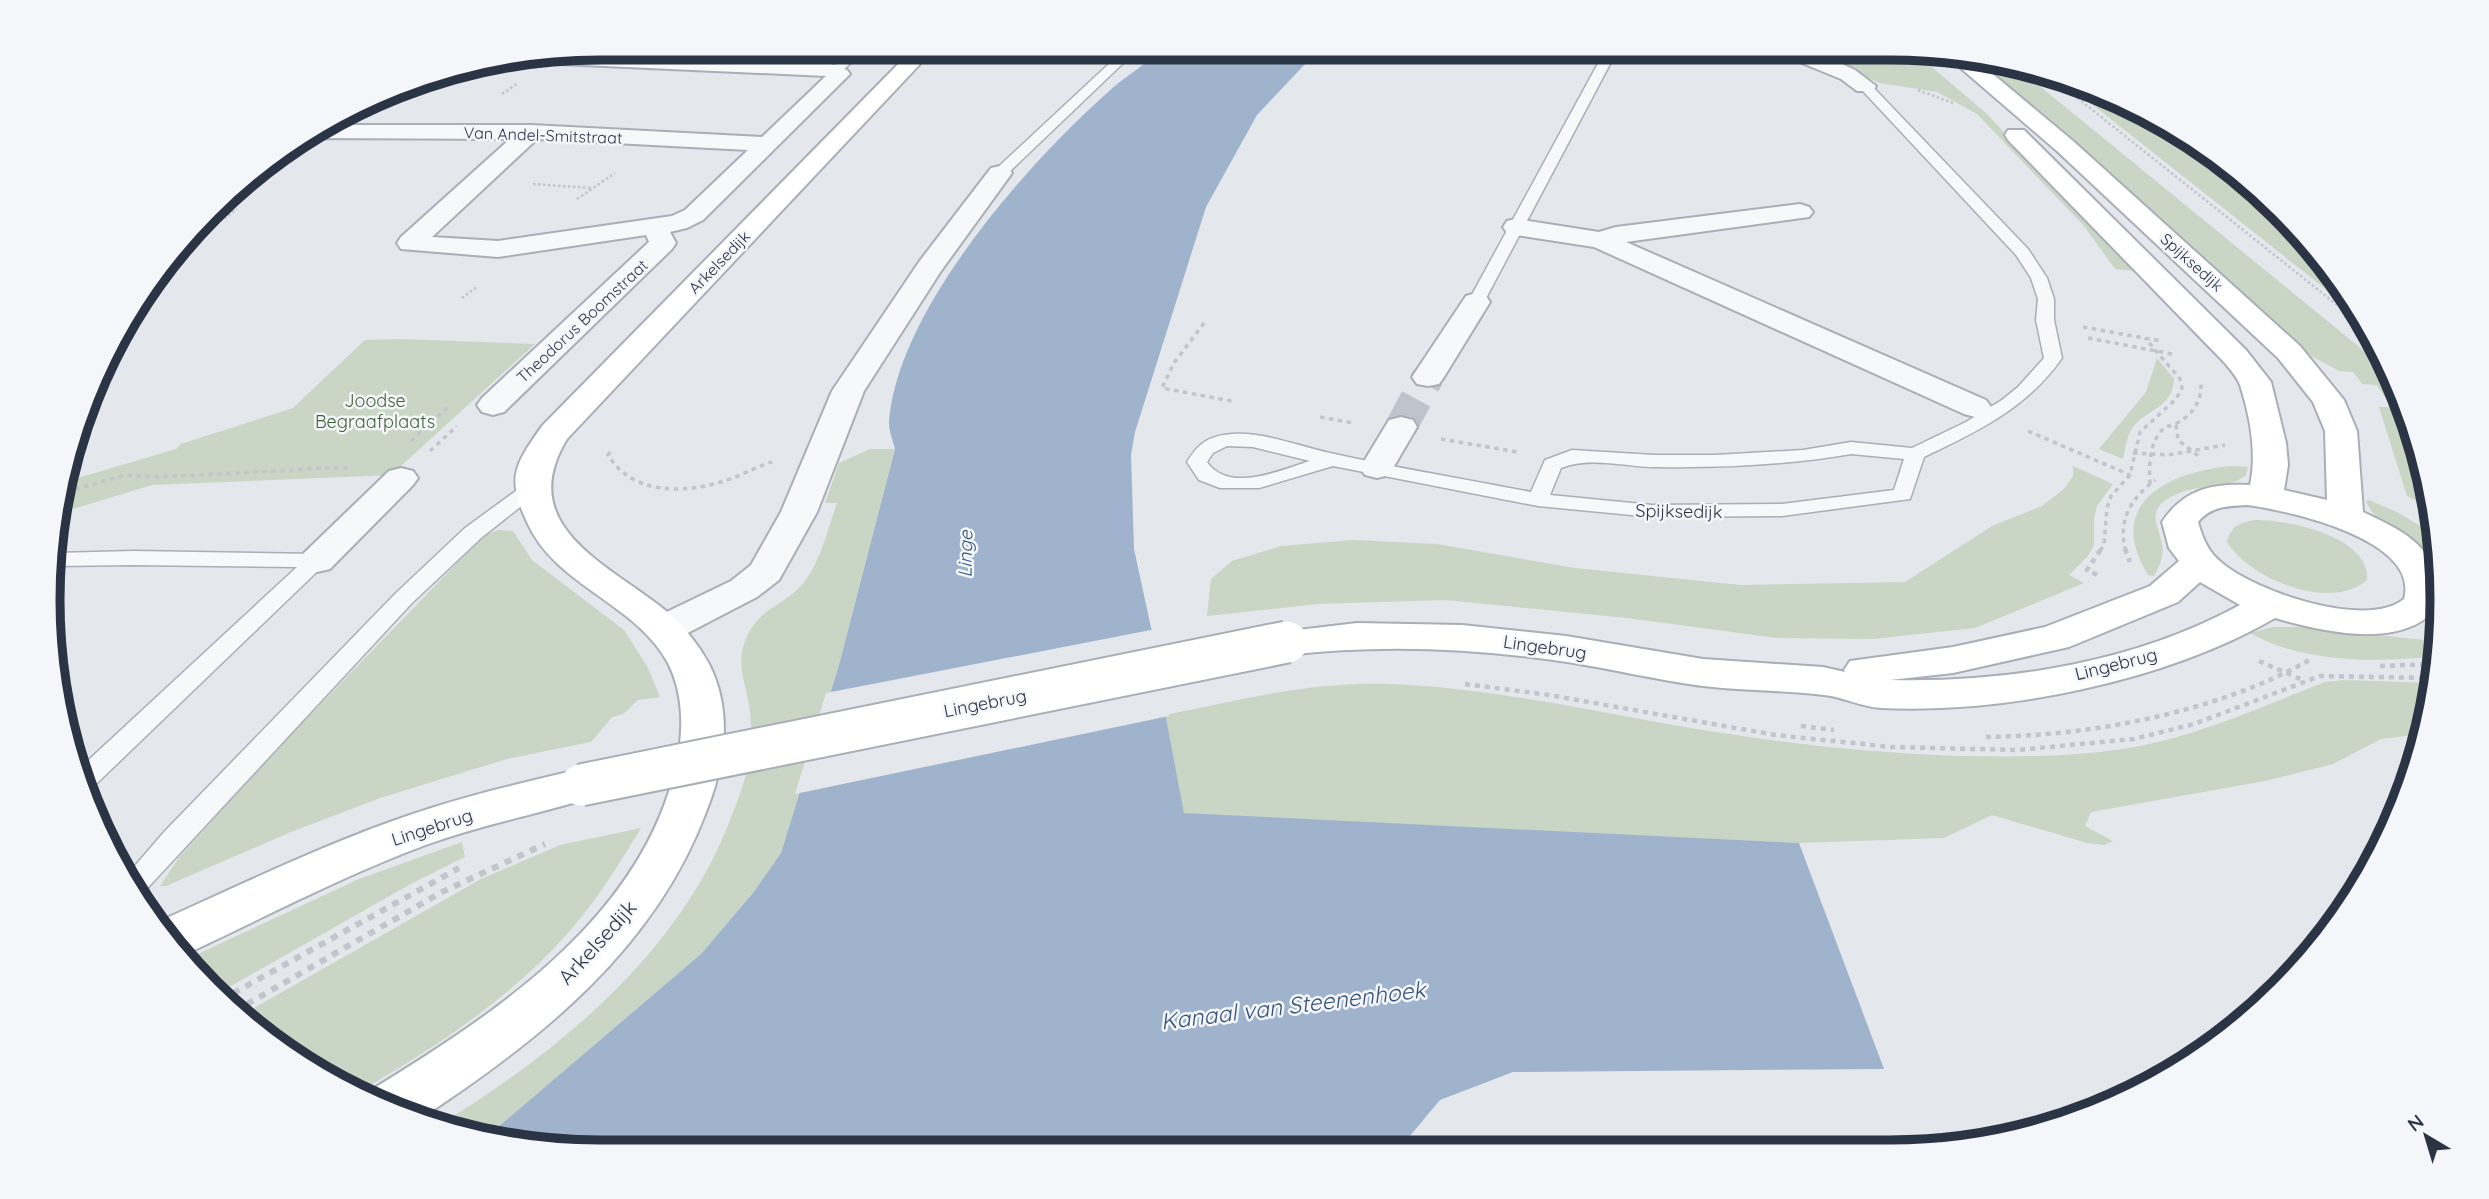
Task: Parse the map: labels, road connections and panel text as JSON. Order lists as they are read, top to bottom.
{
  "streets": {
    "main road": ["Arkelsedijk", "Spijksedijk", "Lingebrug"],
    "street": ["Van Andel-Smitstraat", "Theodorus Boomstraat"]
  },
  "water": ["Linge", "Kanaal van Steenenhoek"],
  "parks": ["Joodse Begraafplaats"],
  "north": "top left"
}
